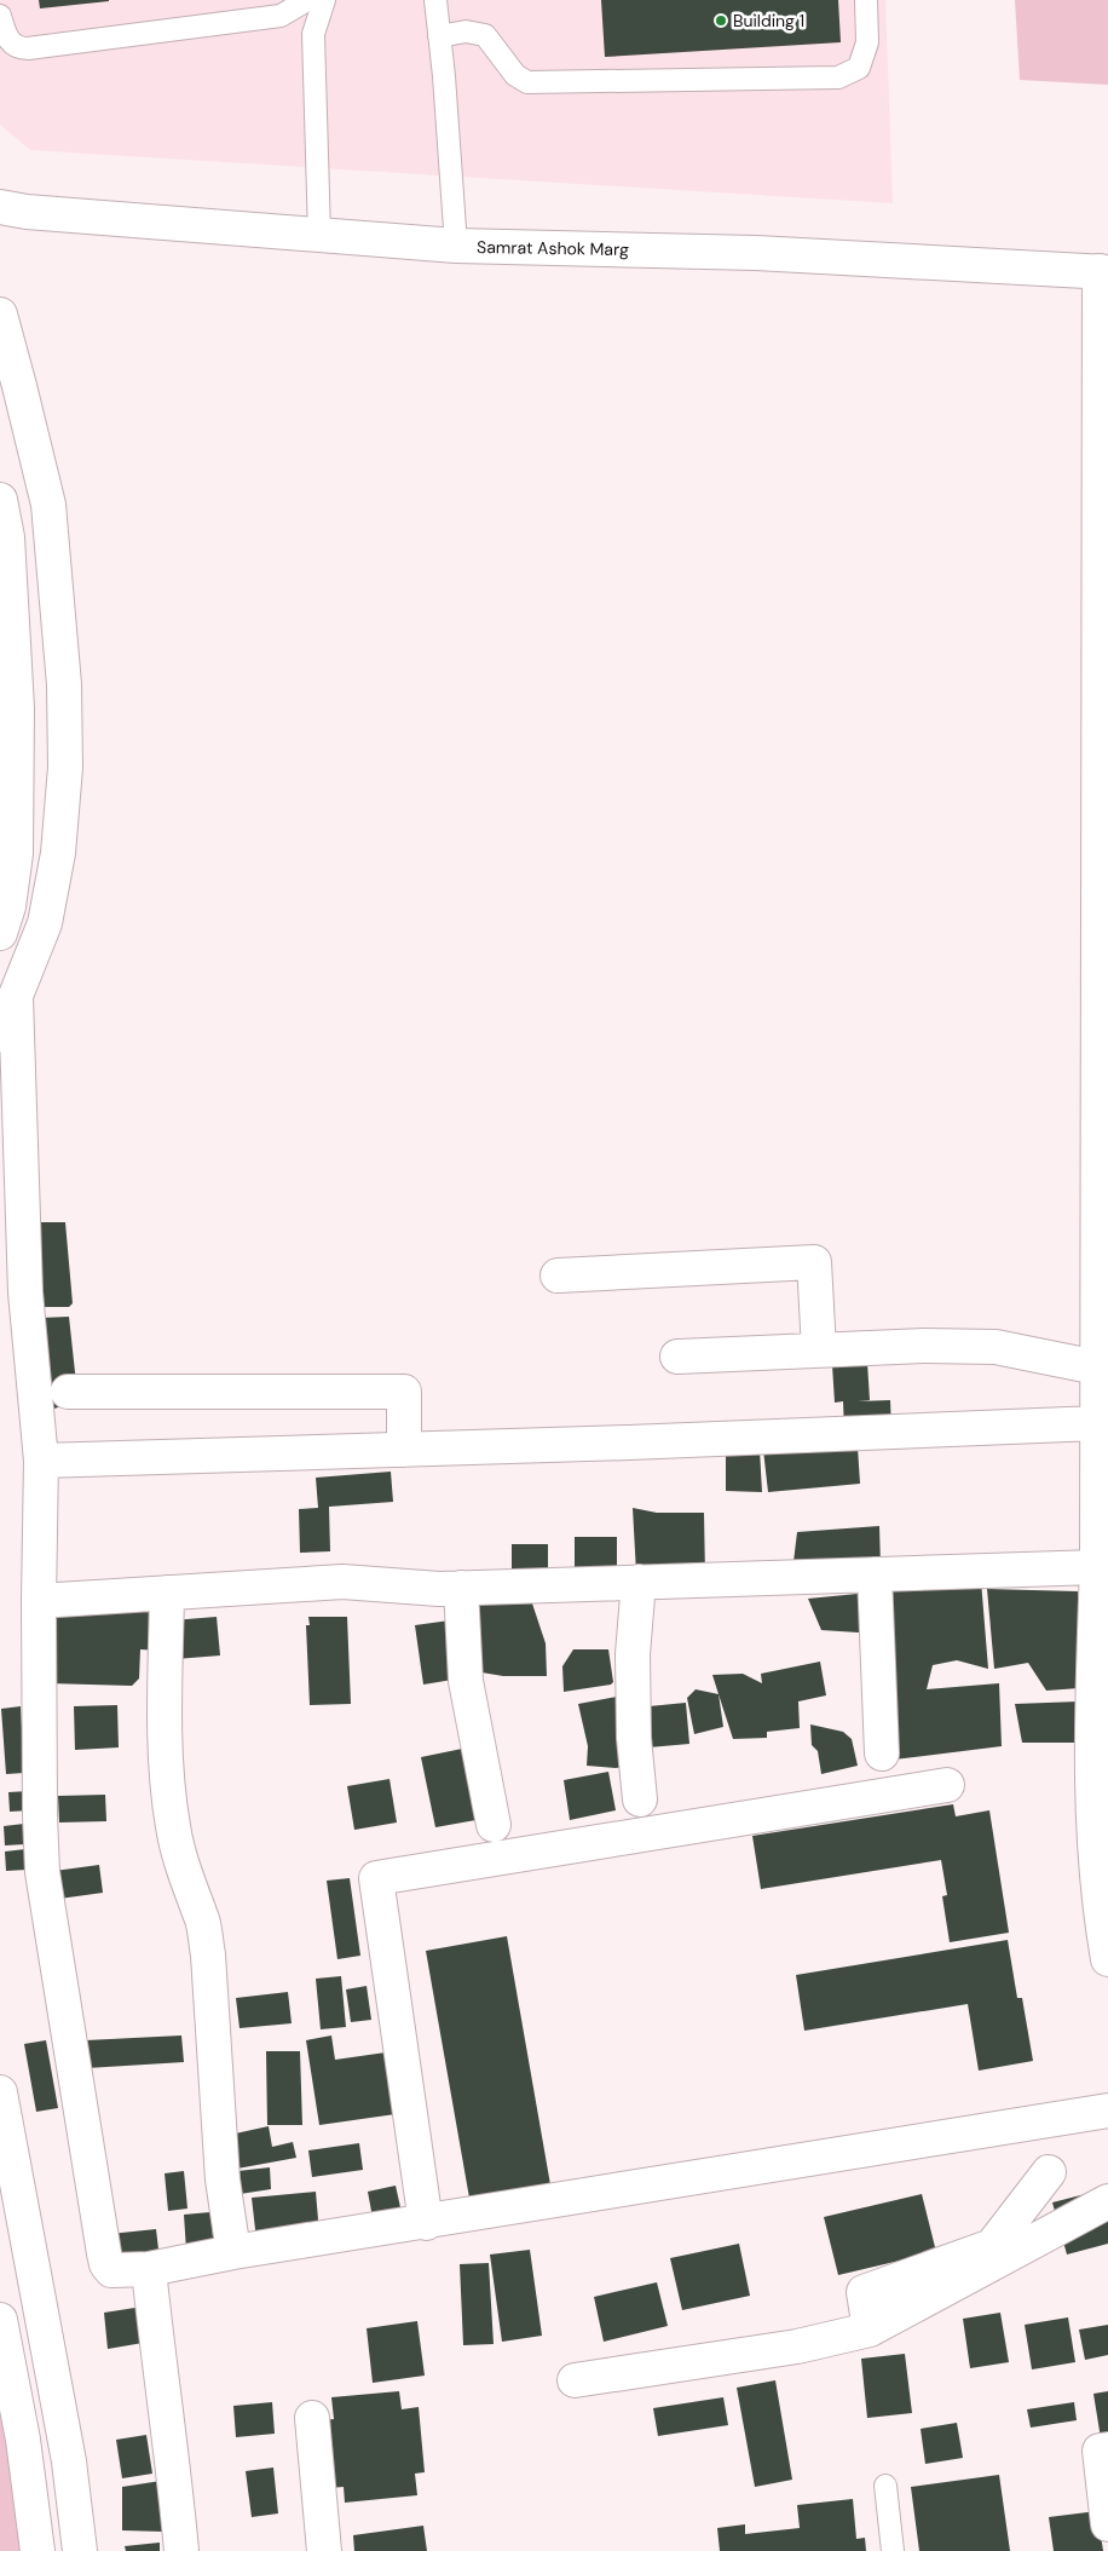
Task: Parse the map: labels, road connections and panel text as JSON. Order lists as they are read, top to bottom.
{
  "streets": {
    "street": ["Samrat Ashok Marg"]
  },
  "places": ["Building 1"]
}
